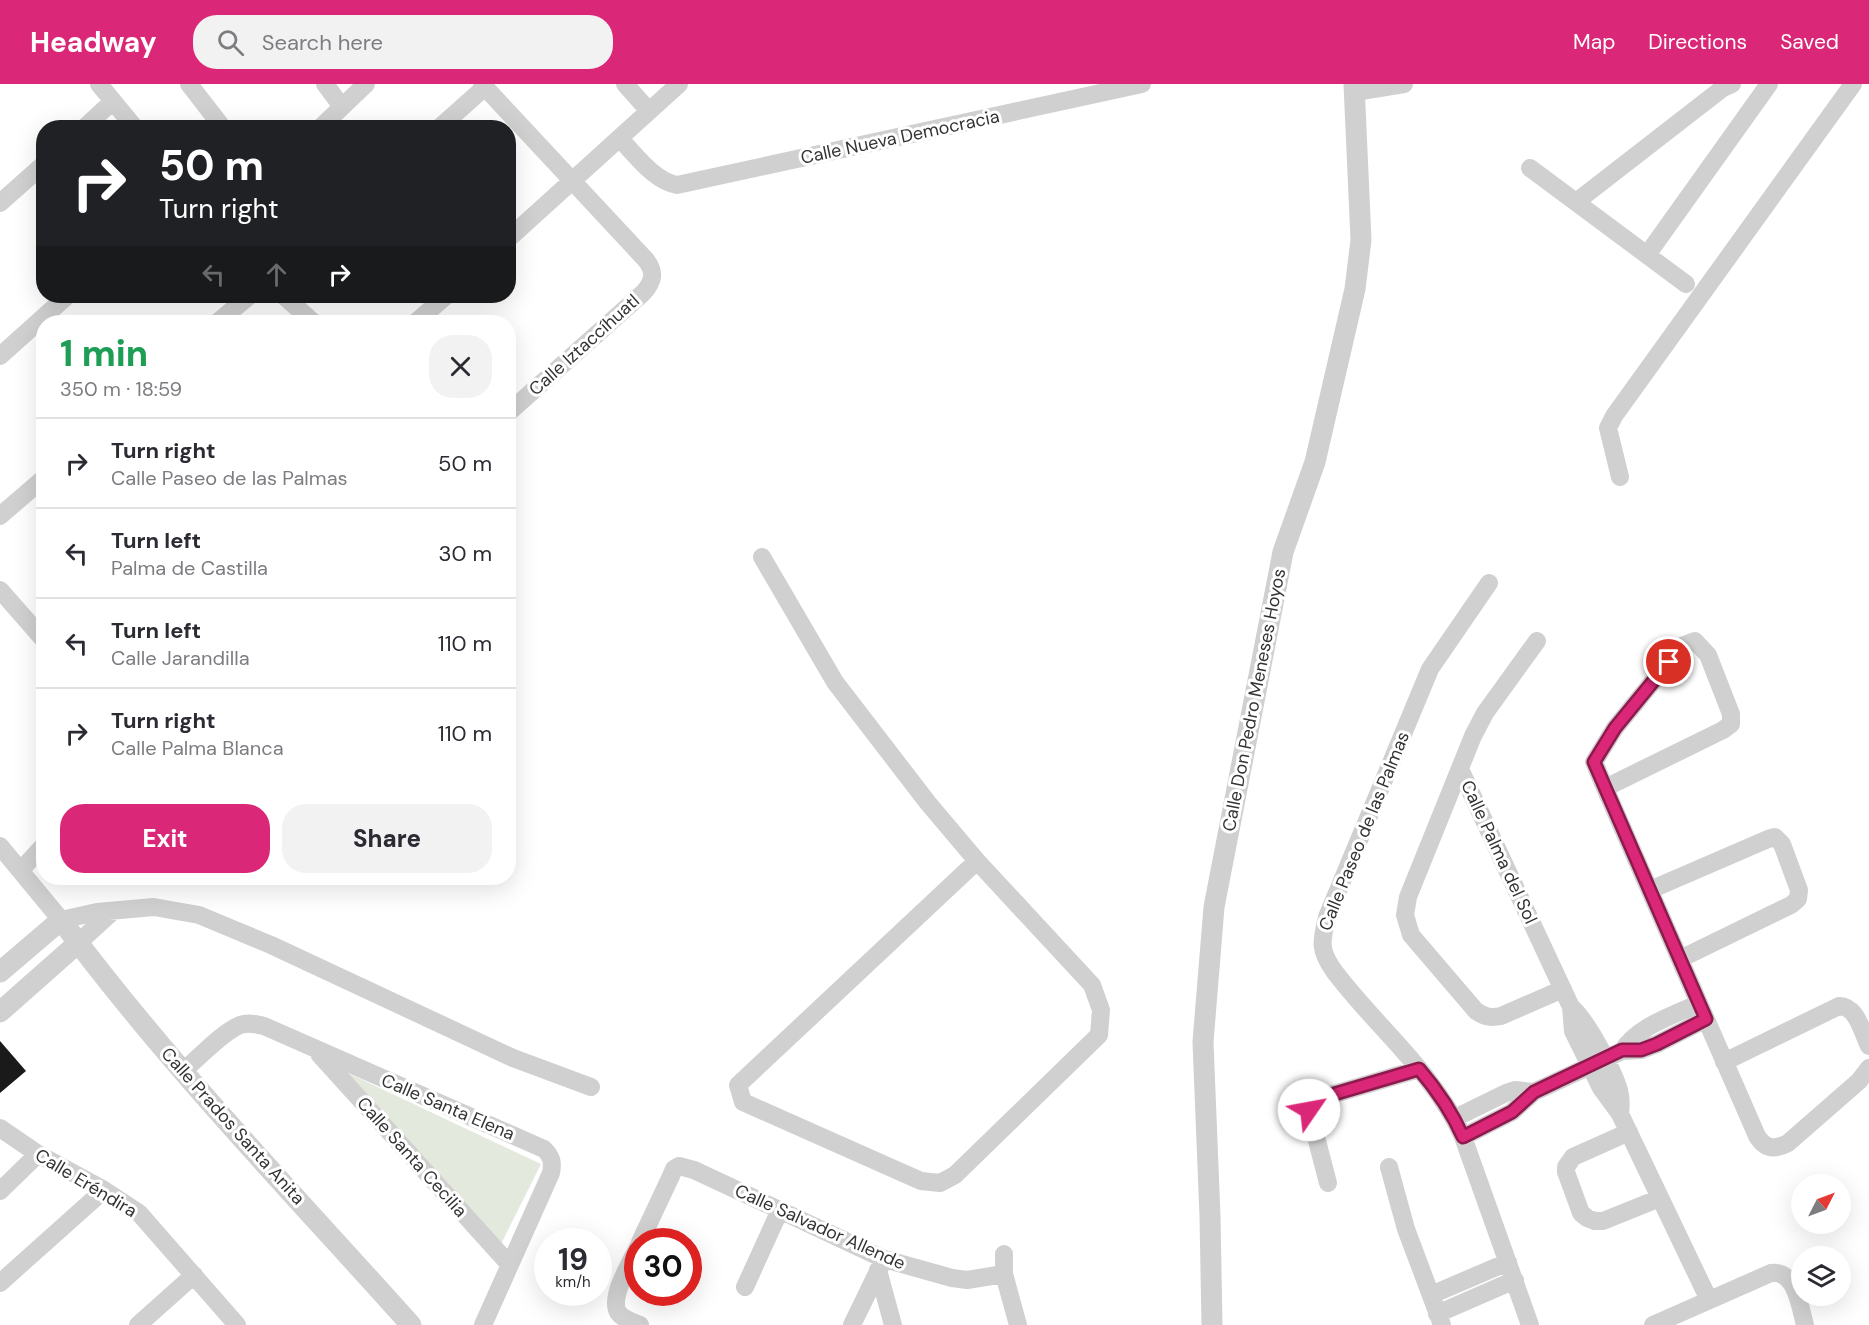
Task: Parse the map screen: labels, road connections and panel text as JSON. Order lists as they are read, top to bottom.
{
  "streets": {
    "street": [
      "Calle Nueva Democracia",
      "Calle Iztaccíhuatl",
      "Calle Don Pedro Meneses Hoyos",
      "Calle Paseo de las Palmas",
      "Calle Palma del Sol",
      "Calle Santa Elena",
      "Calle Prados Santa Anita",
      "Calle Santa Cecilia",
      "Calle Eréndira",
      "Calle Salvador Allende"
    ]
  },
  "crossings": [
    ["Calle Santa Elena", "Calle Prados Santa Anita"],
    ["Calle Santa Elena", "Calle Santa Cecilia"]
  ],
  "north": "top right",
  "page": {
    "header": "Headway",
    "search": "Search here",
    "nav": ["Map", "Directions", "Saved"],
    "turn": ["50 m", "Turn right"],
    "heading": ["1 min", "350 m · 18:59"],
    "list": [
      {
        "name": "Turn right",
        "note": "Calle Paseo de las Palmas",
        "value": "50 m"
      },
      {
        "name": "Turn left",
        "note": "Palma de Castilla",
        "value": "30 m"
      },
      {
        "name": "Turn left",
        "note": "Calle Jarandilla",
        "value": "110 m"
      },
      {
        "name": "Turn right",
        "note": "Calle Palma Blanca",
        "value": "110 m"
      }
    ],
    "buttons": ["Exit", "Share"],
    "speed": "19 km/h",
    "limit": "30"
  }
}
